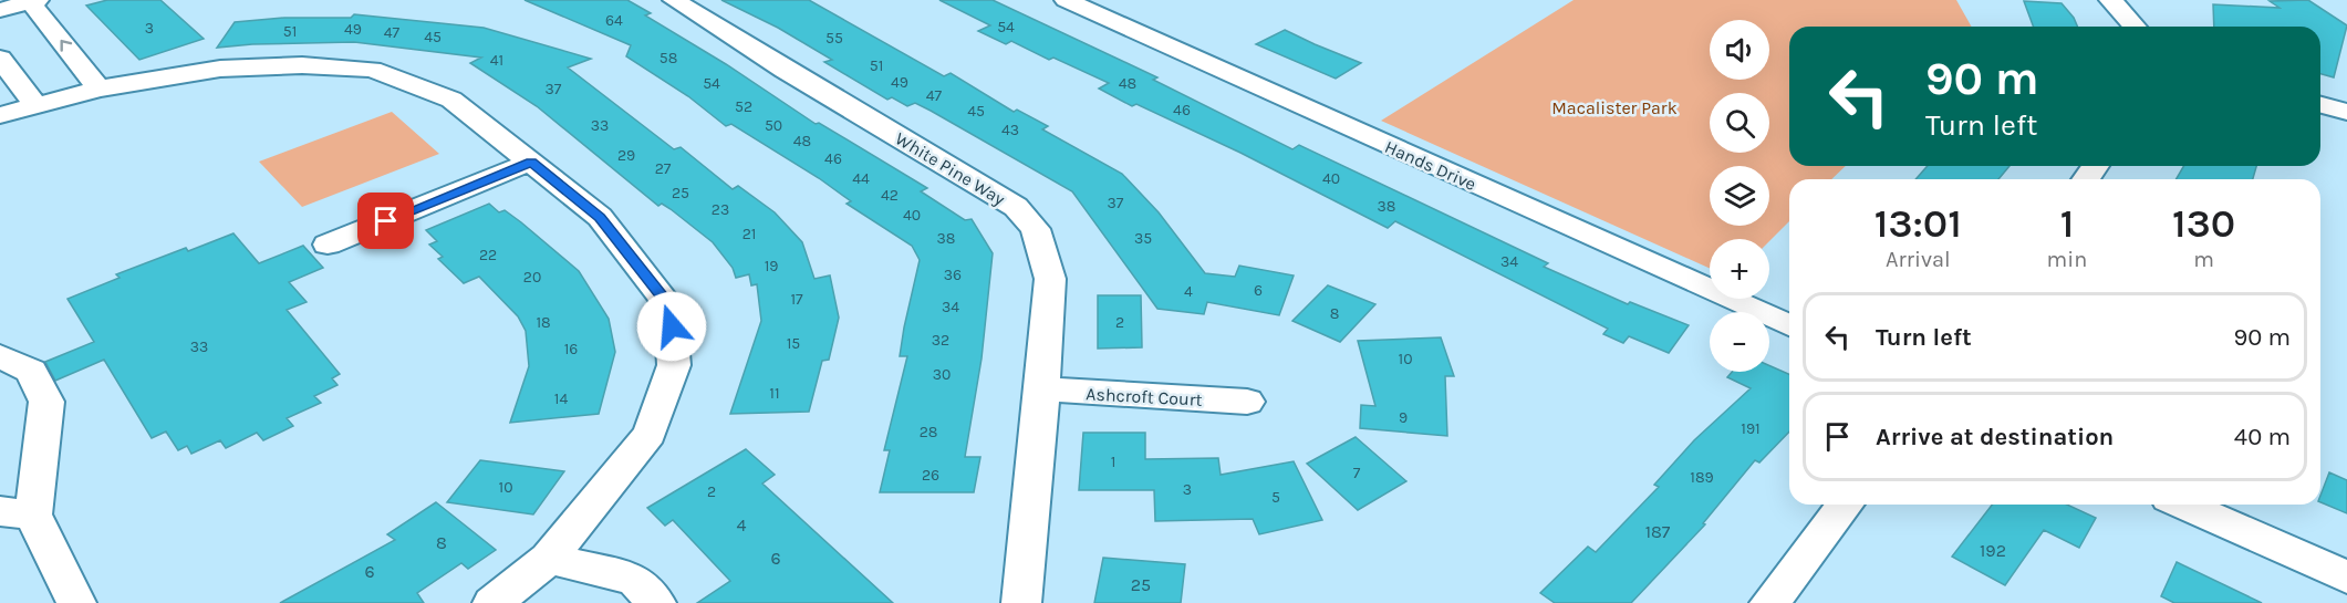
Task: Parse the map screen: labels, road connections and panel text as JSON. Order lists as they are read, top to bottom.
{
  "streets": {
    "street": ["Hands Drive", "White Pine Way", "Ashcroft Court"]
  },
  "crossings": [
    ["White Pine Way", "Ashcroft Court"]
  ],
  "parks": ["Macalister Park"],
  "house_numbers": [
    "64",
    "54",
    "3",
    "49",
    "51",
    "47",
    "45",
    "55",
    "58",
    "41",
    "51",
    "49",
    "54",
    "48",
    "37",
    "47",
    "52",
    "46",
    "45",
    "33",
    "50",
    "43",
    "48",
    "29",
    "46",
    "27",
    "44",
    "40",
    "25",
    "42",
    "37",
    "38",
    "23",
    "40",
    "21",
    "38",
    "35",
    "22",
    "34",
    "19",
    "36",
    "20",
    "6",
    "4",
    "17",
    "34",
    "8",
    "18",
    "2",
    "32",
    "15",
    "33",
    "16",
    "10",
    "30",
    "11",
    "14",
    "9",
    "191",
    "28",
    "1",
    "7",
    "26",
    "189",
    "10",
    "3",
    "2",
    "5",
    "4",
    "187",
    "8",
    "192",
    "6",
    "6",
    "25"
  ],
  "page": {
    "map_buttons": ["+", "−"],
    "turn": ["90 m", "Turn left"],
    "eta": [
      "13:01",
      "Arrival",
      "1",
      "min",
      "130",
      "m"
    ],
    "list": [
      {
        "name": "Turn left",
        "value": "90 m"
      },
      {
        "name": "Arrive at destination",
        "value": "40 m"
      }
    ]
  }
}
